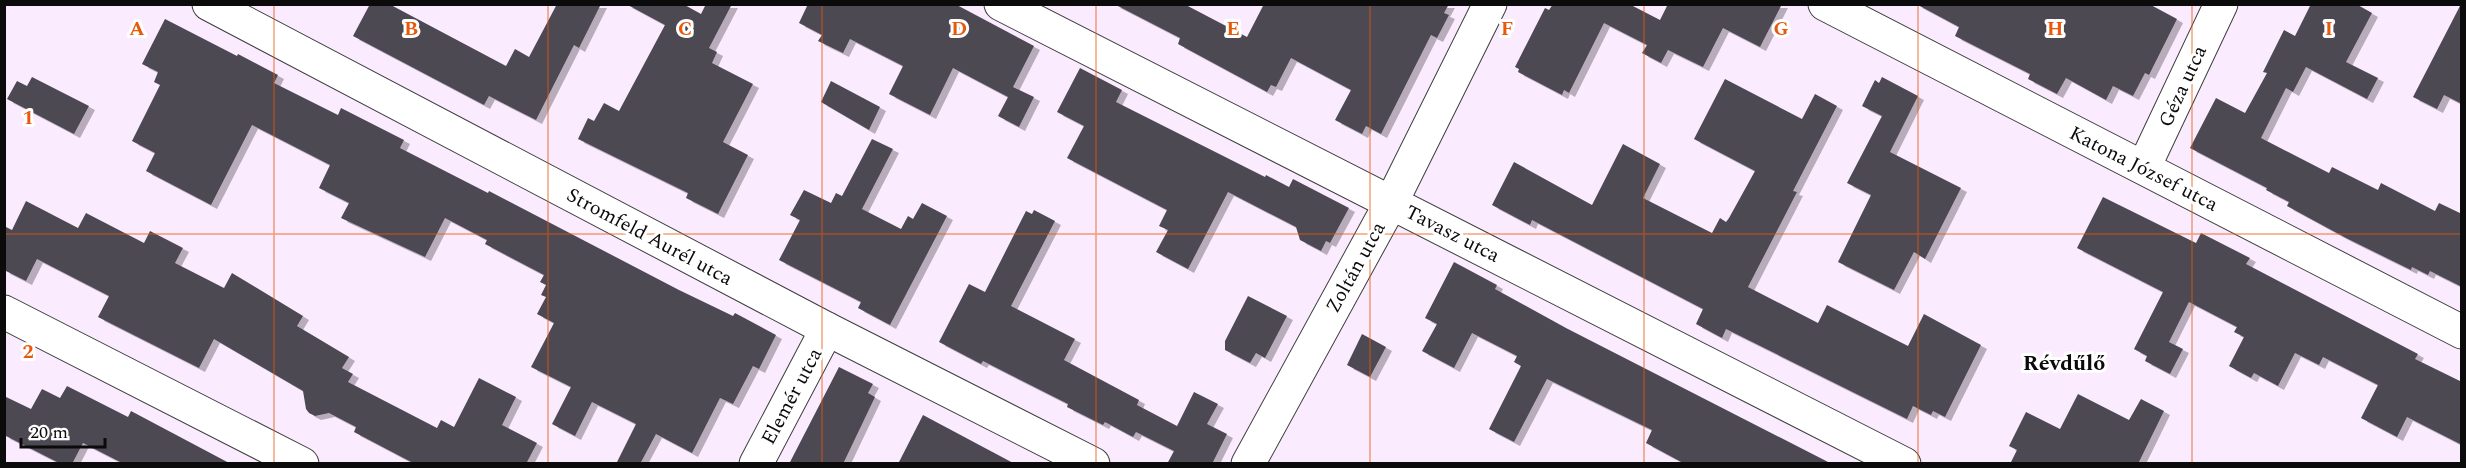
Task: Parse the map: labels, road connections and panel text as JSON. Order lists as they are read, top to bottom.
{
  "streets": {
    "street": [
      "Géza utca",
      "Katona József utca",
      "Tavasz utca",
      "Stromfeld Aurél utca",
      "Zoltán utca",
      "Elemér utca"
    ]
  },
  "crossings": [
    ["Géza utca", "Katona József utca"],
    ["Tavasz utca", "Zoltán utca"],
    ["Stromfeld Aurél utca", "Elemér utca"]
  ],
  "districts": ["Révdűlő"],
  "scale_bar": "20 m",
  "grid": {
    "columns": [
      "A",
      "B",
      "C",
      "D",
      "E",
      "F",
      "G",
      "H",
      "I"
    ],
    "rows": ["1", "2"]
  }
}
